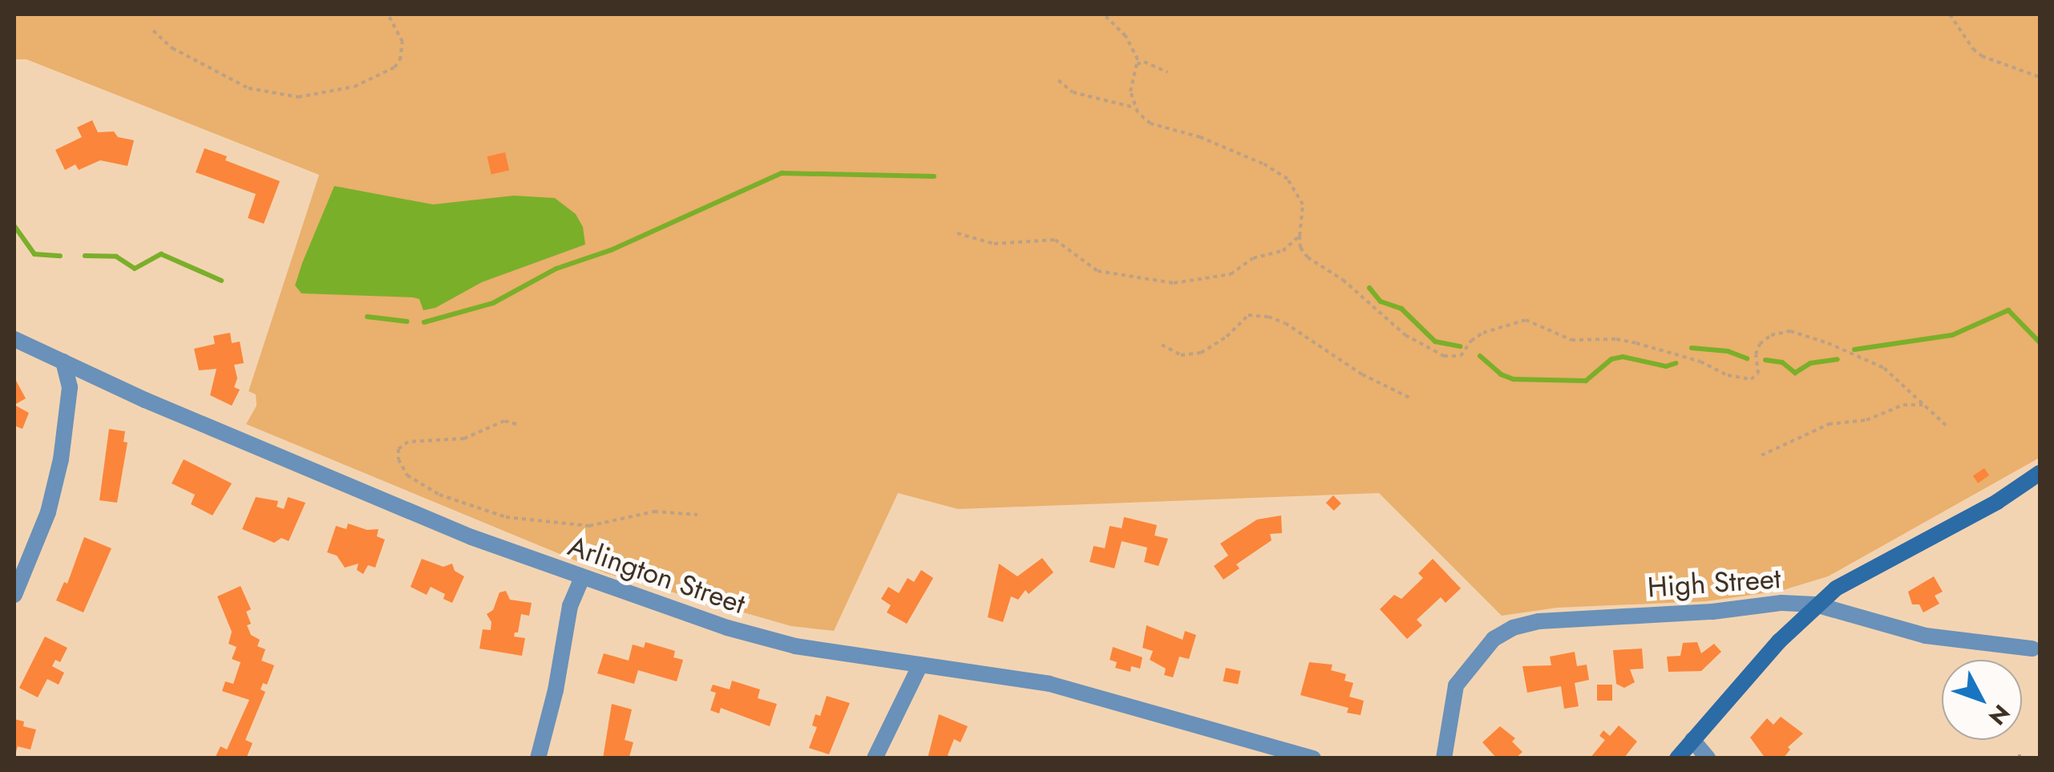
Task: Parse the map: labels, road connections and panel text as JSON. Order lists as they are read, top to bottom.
{
  "streets": {
    "main road": ["High Street"],
    "street": ["Arlington Street"]
  },
  "north": "bottom right"
}
